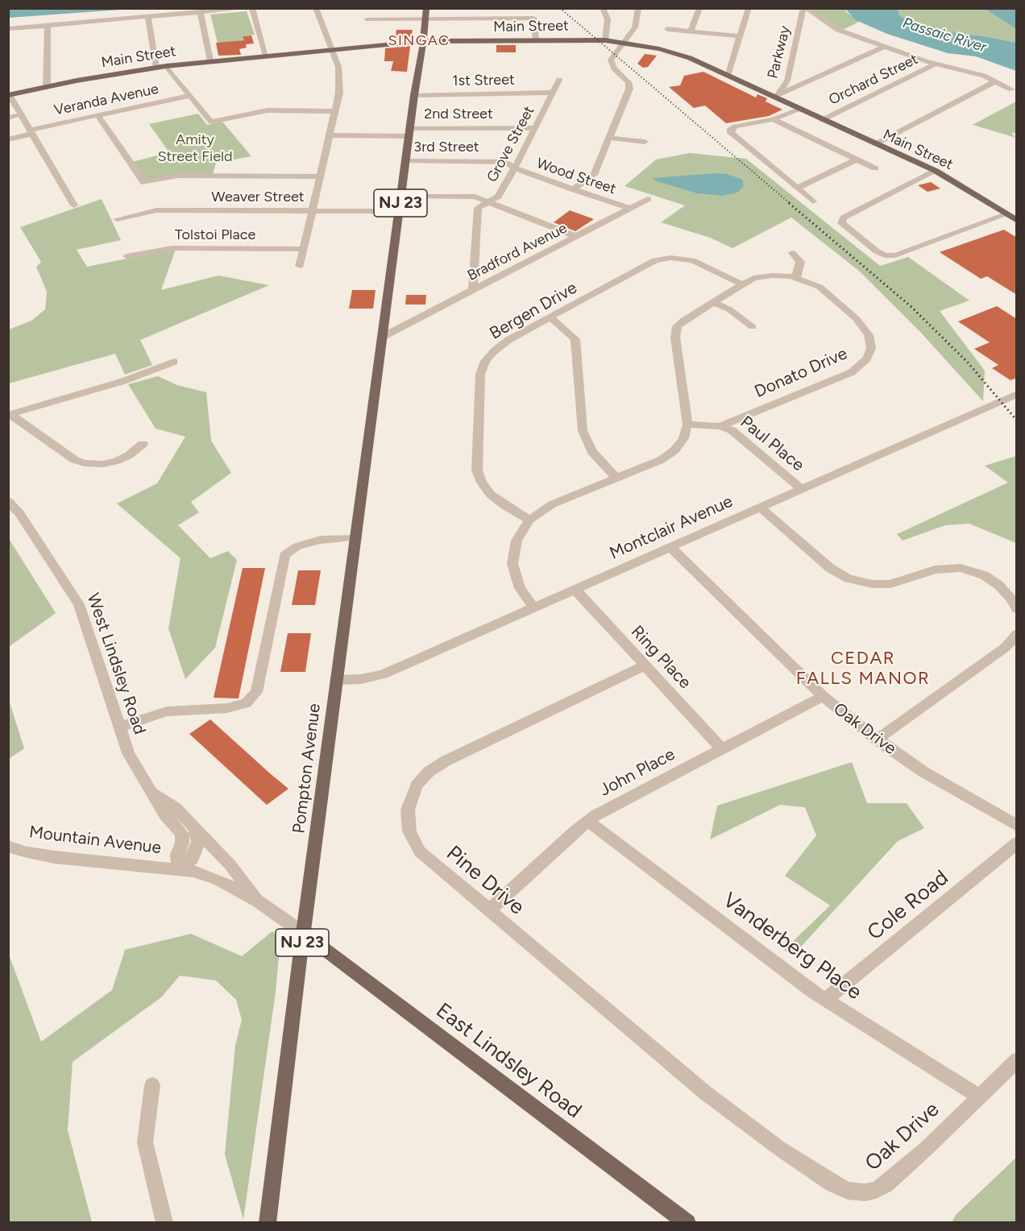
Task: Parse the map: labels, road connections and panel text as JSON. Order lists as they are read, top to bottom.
{
  "streets": {
    "main road": [
      "Main Street",
      "NJ 23",
      "Pompton Avenue",
      "East Lindsley Road"
    ],
    "street": [
      "Parkway",
      "Orchard Street",
      "1st Street",
      "Veranda Avenue",
      "2nd Street",
      "Grove Street",
      "3rd Street",
      "Wood Street",
      "Weaver Street",
      "Tolstoi Place",
      "Bradford Avenue",
      "Bergen Drive",
      "Donato Drive",
      "Paul Place",
      "Montclair Avenue",
      "Ring Place",
      "West Lindsley Road",
      "Oak Drive",
      "John Place",
      "Mountain Avenue",
      "Pine Drive",
      "Cole Road",
      "Vanderberg Place"
    ]
  },
  "crossings": [
    ["Main Street", "Parkway"],
    ["Main Street", "Orchard Street"],
    ["Main Street", "NJ 23"],
    ["1st Street", "Grove Street"],
    ["1st Street", "NJ 23"],
    ["2nd Street", "Grove Street"],
    ["2nd Street", "NJ 23"],
    ["Grove Street", "3rd Street"],
    ["Grove Street", "Wood Street"],
    ["Grove Street", "Bradford Avenue"],
    ["3rd Street", "Wood Street"],
    ["3rd Street", "NJ 23"],
    ["Wood Street", "Bradford Avenue"],
    ["Weaver Street", "NJ 23"],
    ["Weaver Street", "Pompton Avenue"],
    ["NJ 23", "Pompton Avenue"],
    ["Bradford Avenue", "Pompton Avenue"],
    ["Bergen Drive", "Donato Drive"],
    ["Donato Drive", "Paul Place"],
    ["Paul Place", "Montclair Avenue"],
    ["Montclair Avenue", "Ring Place"],
    ["Montclair Avenue", "Oak Drive"],
    ["Montclair Avenue", "Pompton Avenue"],
    ["Ring Place", "John Place"],
    ["Ring Place", "Pine Drive"],
    ["West Lindsley Road", "Mountain Avenue"],
    ["Oak Drive", "John Place"],
    ["Oak Drive", "Pine Drive"],
    ["Oak Drive", "Vanderberg Place"],
    ["Pompton Avenue", "East Lindsley Road"],
    ["John Place", "Pine Drive"],
    ["John Place", "Vanderberg Place"],
    ["Cole Road", "Vanderberg Place"]
  ],
  "districts": ["SINGAC", "CEDAR FALLS MANOR"],
  "water": ["Passaic River"],
  "parks": ["Amity Street Field"]
}
